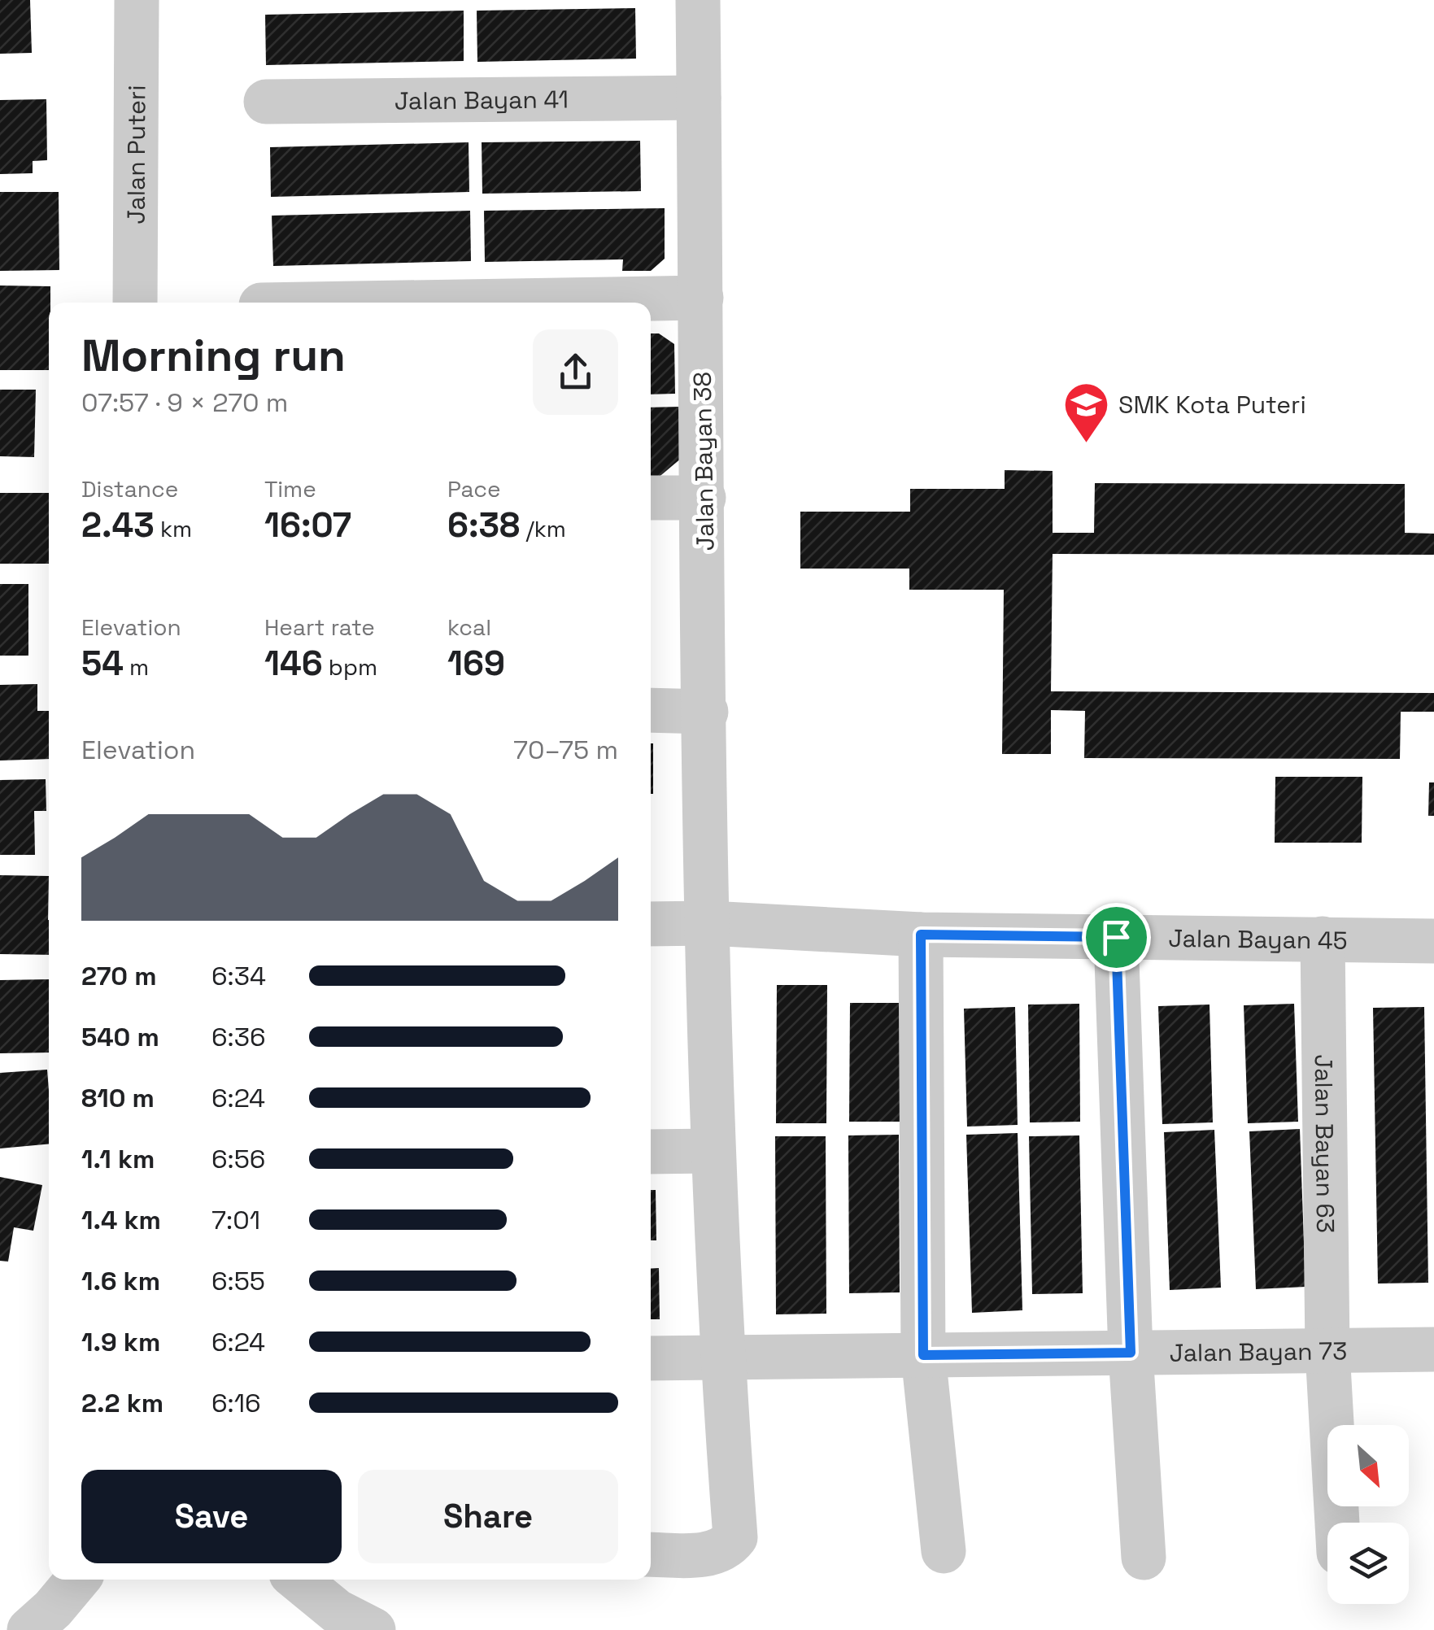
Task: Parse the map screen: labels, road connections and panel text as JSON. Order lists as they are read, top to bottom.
{
  "streets": {
    "street": [
      "Jalan Bayan 41",
      "Jalan Puteri",
      "Jalan Bayan 38",
      "Jalan Bayan 45",
      "Jalan Bayan 63",
      "Jalan Bayan 73"
    ]
  },
  "crossings": [
    ["Jalan Bayan 41", "Jalan Bayan 38"],
    ["Jalan Bayan 38", "Jalan Bayan 45"],
    ["Jalan Bayan 38", "Jalan Bayan 73"],
    ["Jalan Bayan 45", "Jalan Bayan 63"],
    ["Jalan Bayan 63", "Jalan Bayan 73"]
  ],
  "places": {
    "school or university": ["SMK Kota Puteri"]
  },
  "north": "bottom right",
  "page": {
    "heading": ["Morning run", "07:57 · 9 × 270 m"],
    "stats": [
      ["Distance", "2.43 km"],
      ["Time", "16:07"],
      ["Pace", "6:38 /km"],
      ["Elevation", "54 m"],
      ["Heart rate", "146 bpm"],
      ["kcal", "169"]
    ],
    "chart": ["Elevation", "70–75 m"],
    "list": [
      {
        "name": "270 m",
        "note": "6:34"
      },
      {
        "name": "540 m",
        "note": "6:36"
      },
      {
        "name": "810 m",
        "note": "6:24"
      },
      {
        "name": "1.1 km",
        "note": "6:56"
      },
      {
        "name": "1.4 km",
        "note": "7:01"
      },
      {
        "name": "1.6 km",
        "note": "6:55"
      },
      {
        "name": "1.9 km",
        "note": "6:24"
      },
      {
        "name": "2.2 km",
        "note": "6:16"
      }
    ],
    "buttons": ["Save", "Share"]
  }
}
